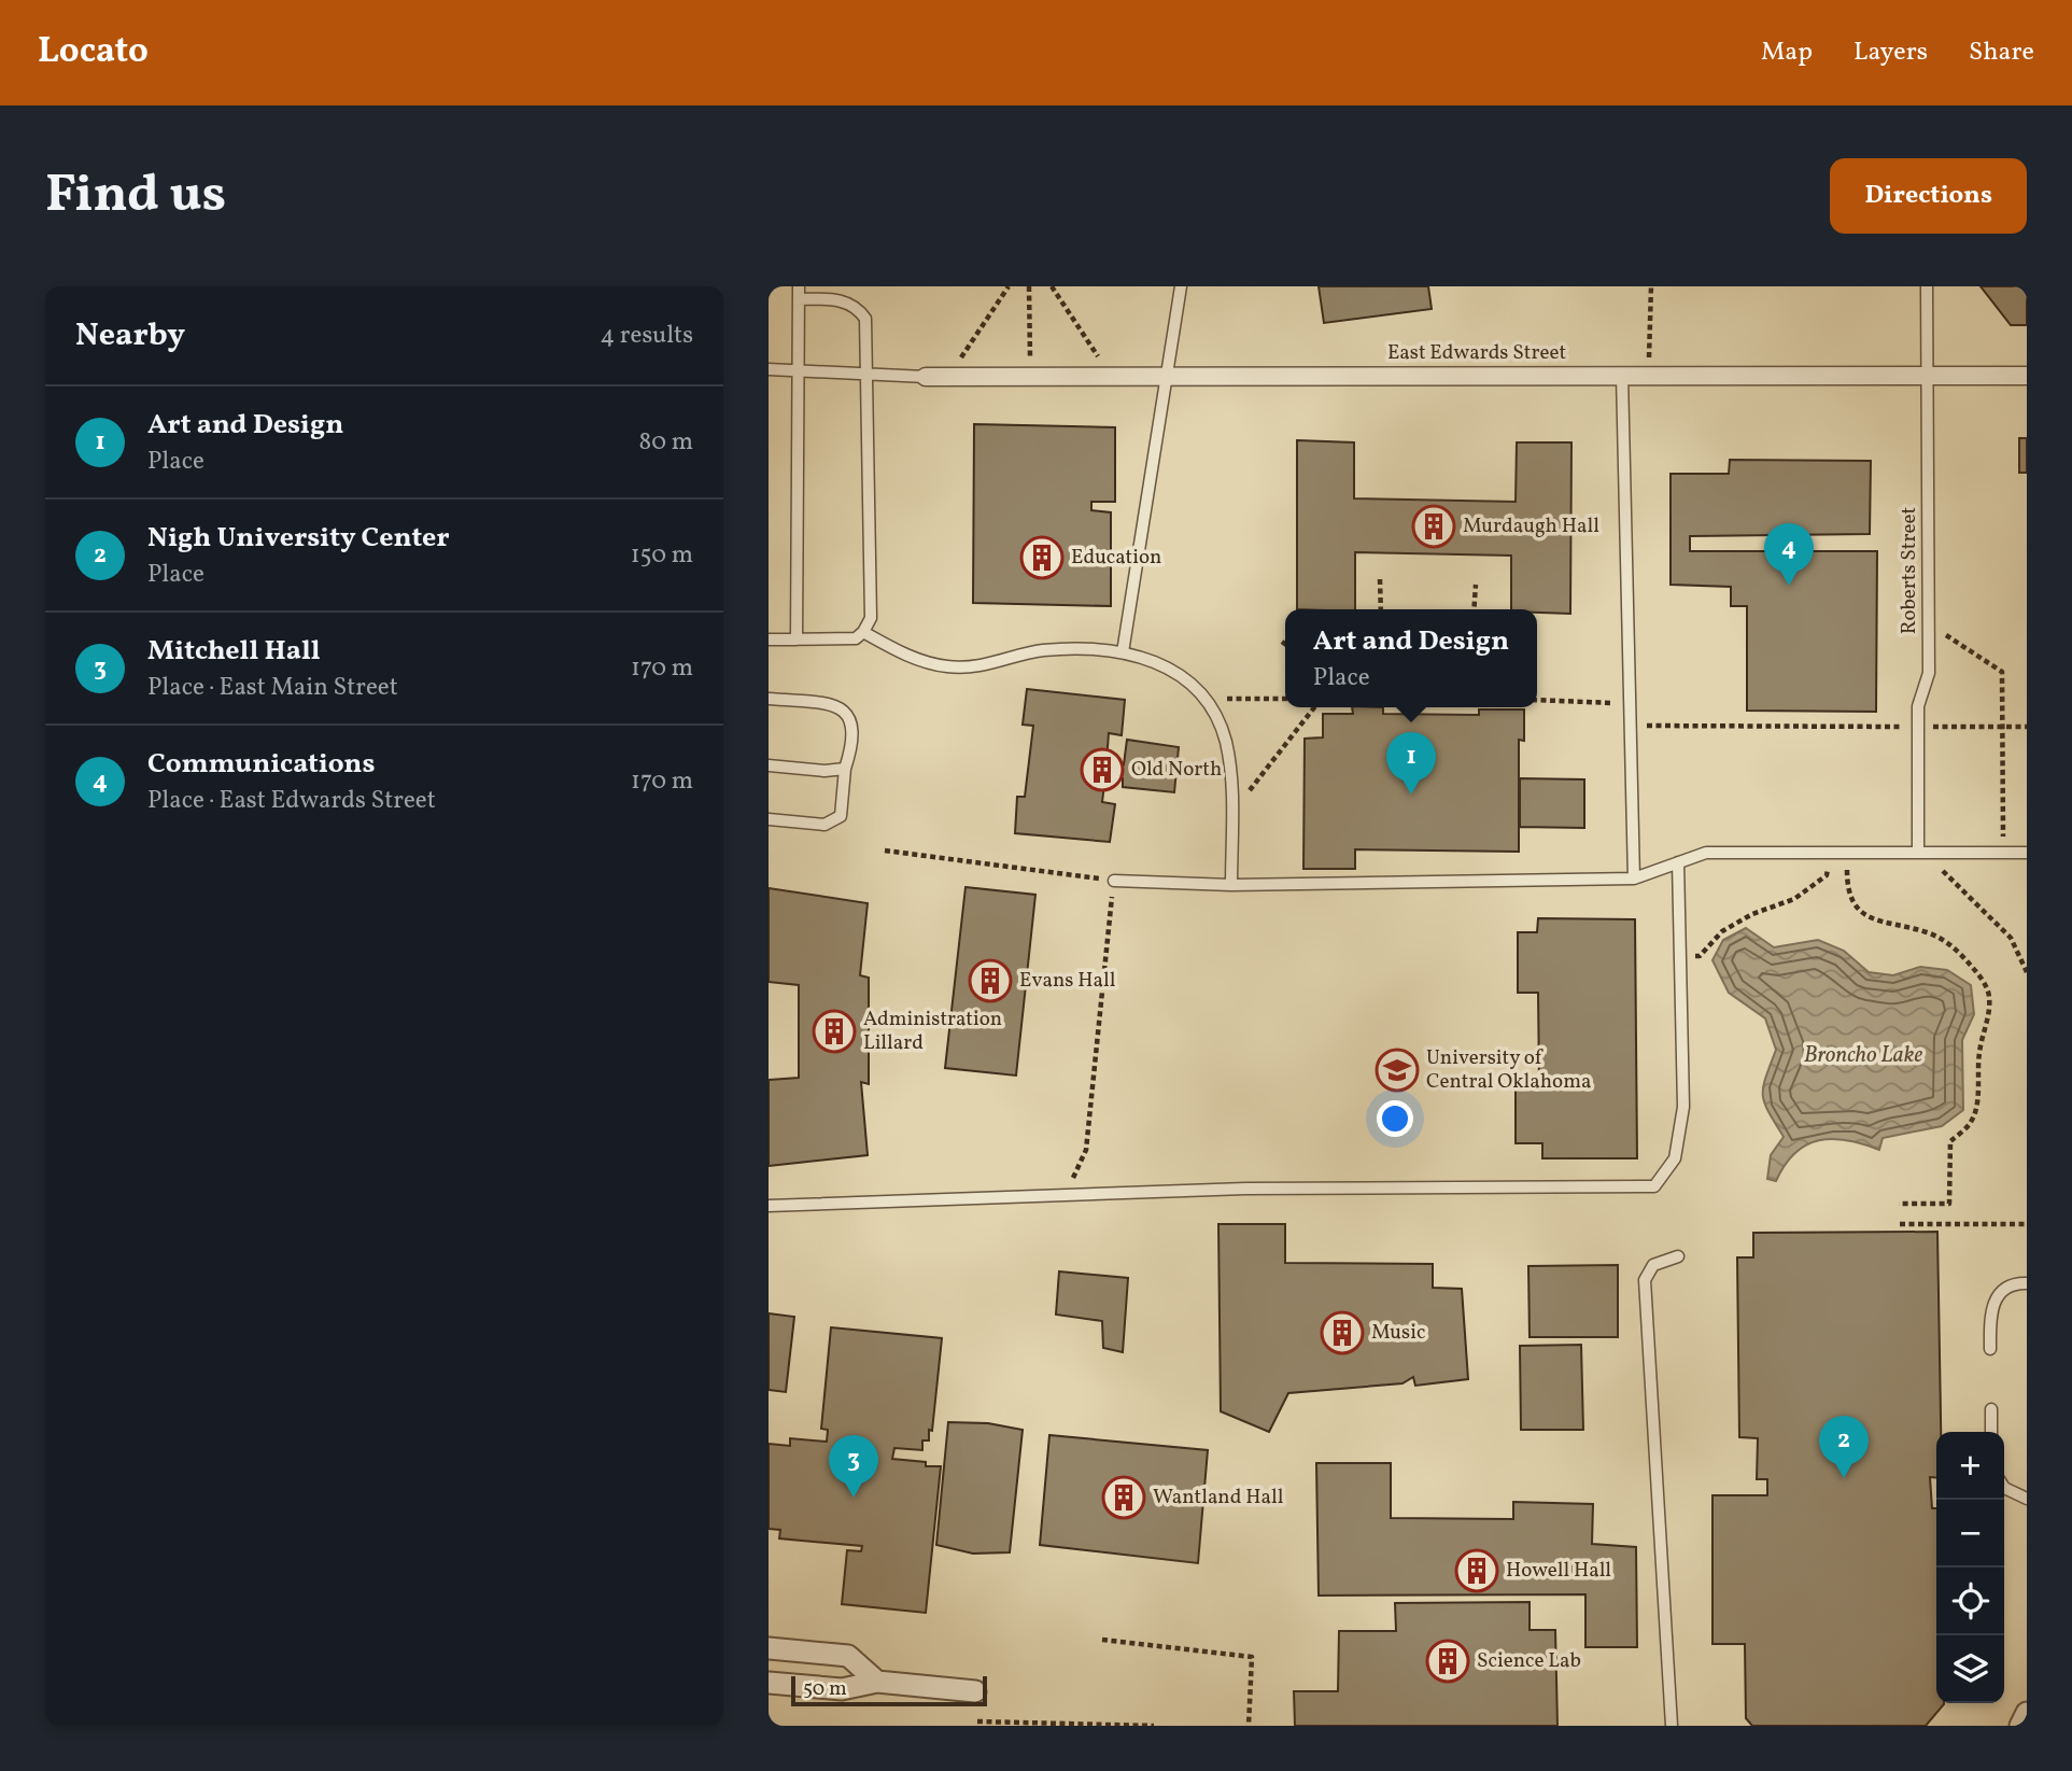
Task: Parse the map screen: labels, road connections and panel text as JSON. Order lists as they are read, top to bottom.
{
  "streets": {
    "street": ["East Edwards Street"],
    "lane": ["Roberts Street"]
  },
  "crossings": [
    ["East Edwards Street", "Roberts Street"]
  ],
  "water": ["Broncho Lake"],
  "places": {
    "building": [
      "Murdaugh Hall",
      "Education",
      "Old North",
      "Evans Hall",
      "Administration Lillard",
      "Music",
      "Wantland Hall",
      "Howell Hall",
      "Science Lab"
    ],
    "school or university": ["University of Central Oklahoma"]
  },
  "scale_bar": "50 m",
  "page": {
    "header": "Locato",
    "nav": ["Map", "Layers", "Share"],
    "buttons": "Directions",
    "title": "Find us",
    "heading": ["Nearby", "4 results"],
    "list": [
      {
        "mark": "1",
        "name": "Art and Design",
        "note": "Place",
        "value": "80 m"
      },
      {
        "mark": "2",
        "name": "Nigh University Center",
        "note": "Place",
        "value": "150 m"
      },
      {
        "mark": "3",
        "name": "Mitchell Hall",
        "note": "Place · East Main Street",
        "value": "170 m"
      },
      {
        "mark": "4",
        "name": "Communications",
        "note": "Place · East Edwards Street",
        "value": "170 m"
      }
    ],
    "pins": [
      "4",
      "1",
      "2",
      "3"
    ],
    "popup": ["Art and Design", "Place"],
    "map_buttons": ["+", "−"],
    "scale": "50 m"
  }
}
